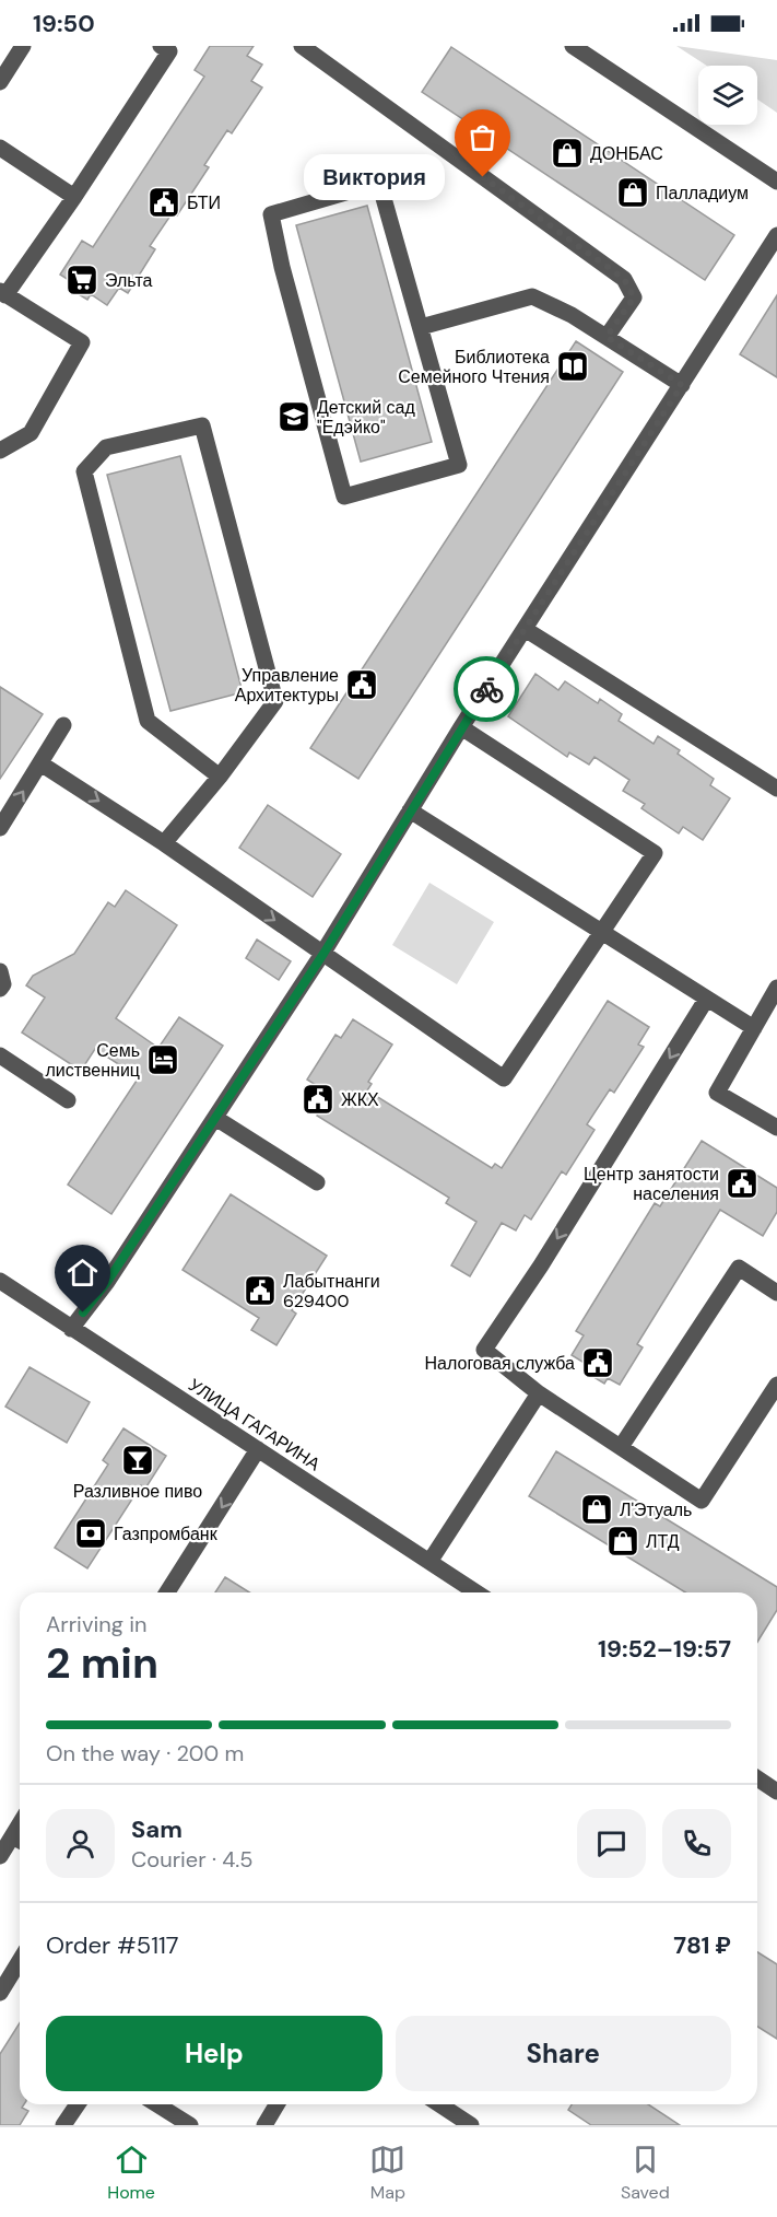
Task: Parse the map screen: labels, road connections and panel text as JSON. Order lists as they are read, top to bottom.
{
  "streets": {
    "street": ["УЛИЦА ГАГАРИНА"]
  },
  "places": {
    "shop": [
      "ДОНБАС",
      "Палладиум",
      "Л'Этуаль",
      "ЛТД"
    ],
    "other": ["Виктория"],
    "public building": [
      "БТИ",
      "Управление Архитектуры",
      "ЖКХ",
      "Центр занятости населения",
      "Лабытнанги 629400",
      "Налоговая служба"
    ],
    "supermarket": ["Эльта"],
    "library": ["Библиотека Семейного Чтения"],
    "school or university": ["Детский сад \"Едэйко\""],
    "hotel": ["Семь лиственниц"],
    "bar": ["Разливное пиво"],
    "bank": ["Газпромбанк"]
  },
  "page": {
    "status": "19:50",
    "bubble": "Виктория",
    "heading": ["2 min", "Arriving in", "19:52–19:57"],
    "panel": [
      "Sam",
      "Courier · 4.5",
      "Order #5117",
      "781 ₽"
    ],
    "bar": "On the way · 200 m",
    "buttons": ["Help", "Share"],
    "tabs": ["Home", "Map", "Saved"]
  }
}
